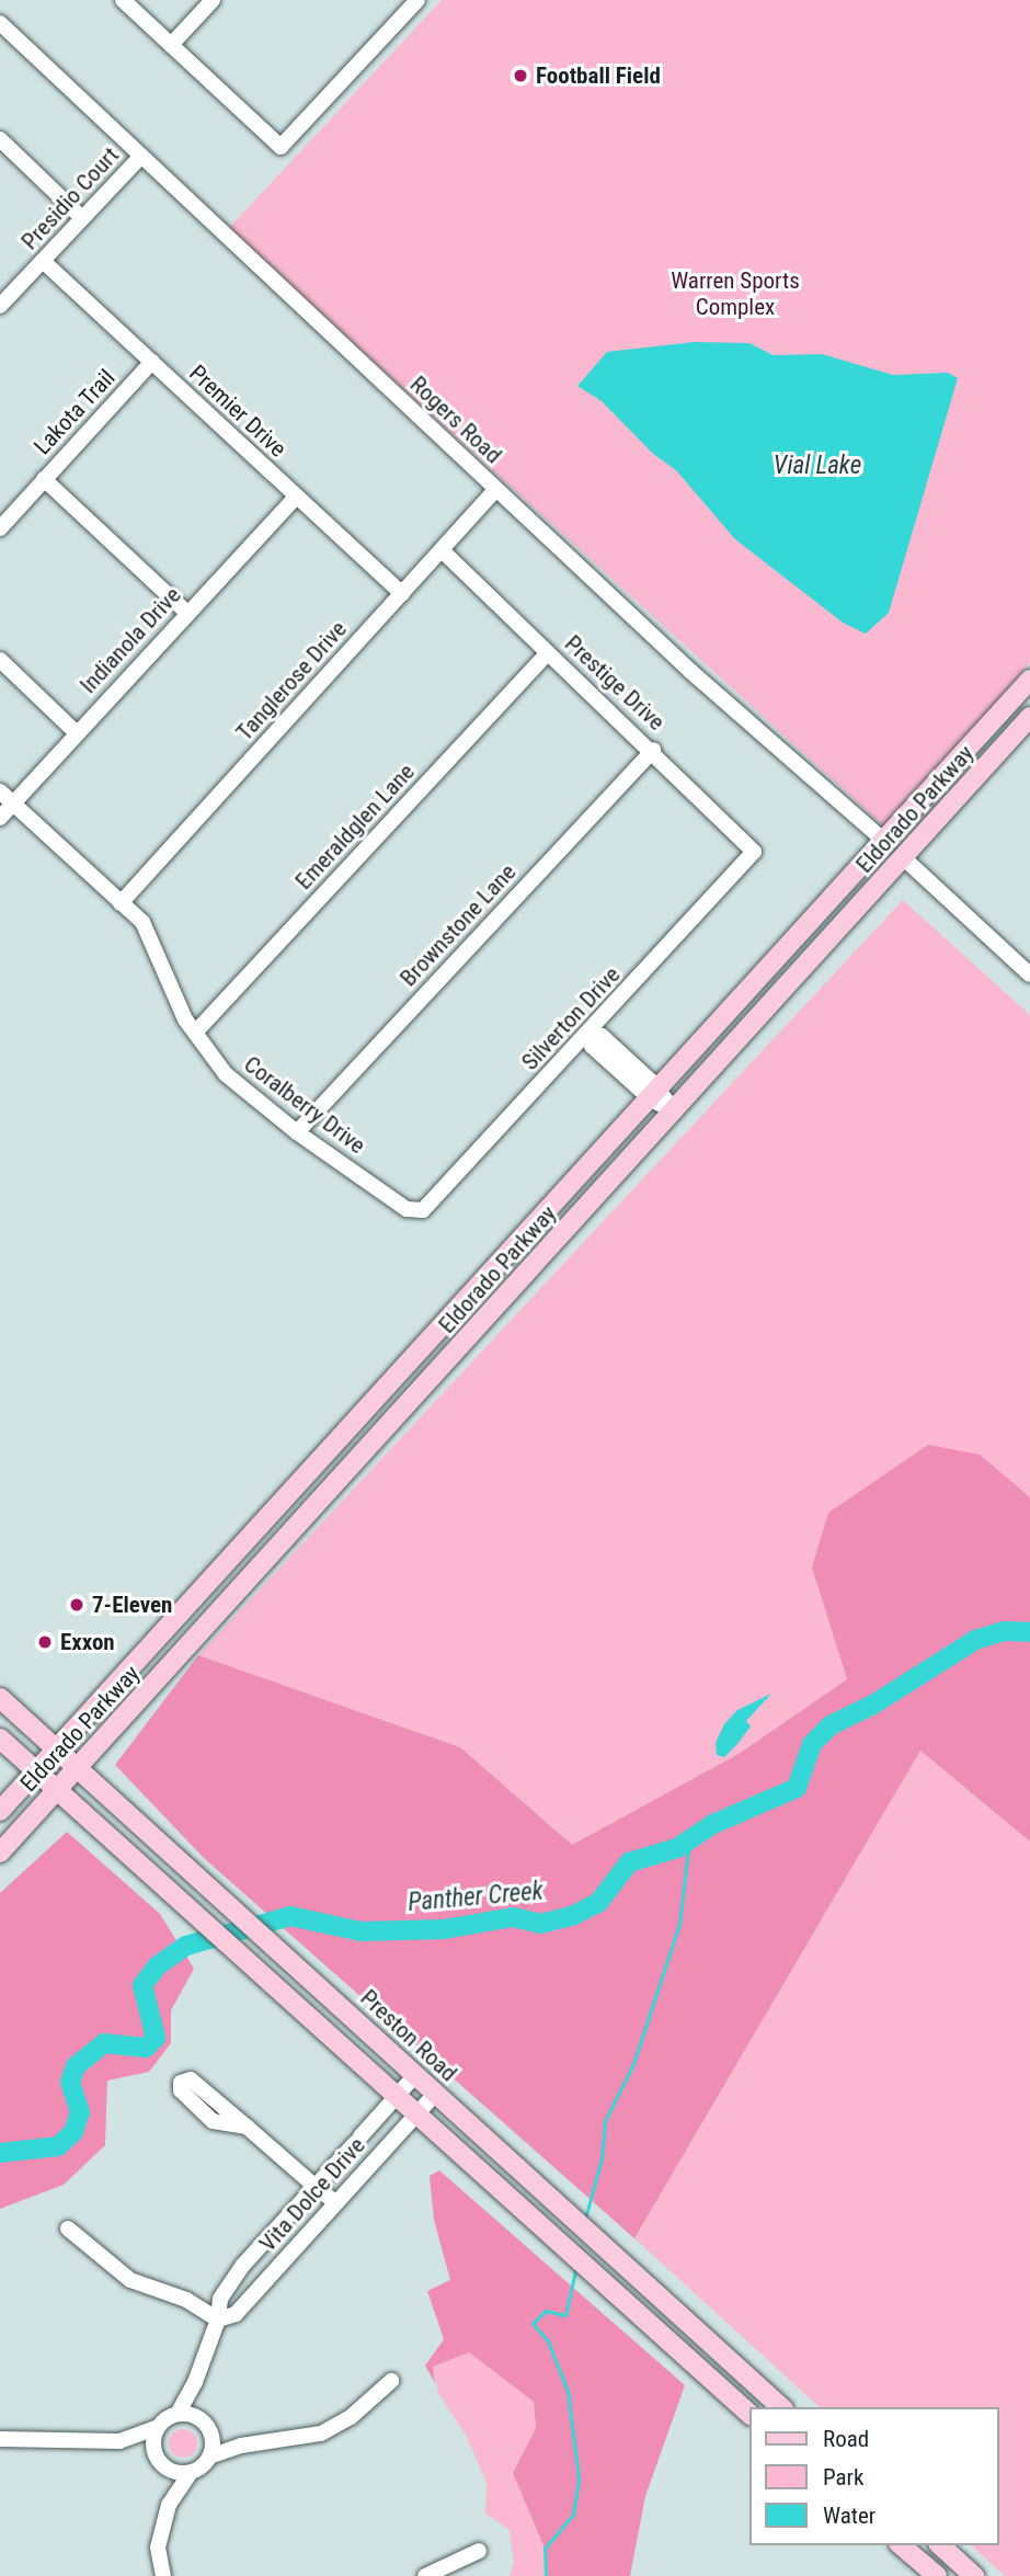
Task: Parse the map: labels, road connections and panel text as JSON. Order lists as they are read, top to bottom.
{
  "streets": {
    "main road": ["Eldorado Parkway", "Preston Road"],
    "street": [
      "Presidio Court",
      "Premier Drive",
      "Lakota Trail",
      "Rogers Road",
      "Indianola Drive",
      "Tanglerose Drive",
      "Prestige Drive",
      "Emeraldglen Lane",
      "Brownstone Lane",
      "Silverton Drive",
      "Coralberry Drive",
      "Vita Dolce Drive"
    ]
  },
  "crossings": [
    ["Presidio Court", "Premier Drive"],
    ["Presidio Court", "Rogers Road"],
    ["Premier Drive", "Lakota Trail"],
    ["Premier Drive", "Indianola Drive"],
    ["Premier Drive", "Tanglerose Drive"],
    ["Rogers Road", "Tanglerose Drive"],
    ["Rogers Road", "Eldorado Parkway"],
    ["Indianola Drive", "Coralberry Drive"],
    ["Tanglerose Drive", "Prestige Drive"],
    ["Tanglerose Drive", "Coralberry Drive"],
    ["Prestige Drive", "Emeraldglen Lane"],
    ["Prestige Drive", "Brownstone Lane"],
    ["Prestige Drive", "Silverton Drive"],
    ["Eldorado Parkway", "Preston Road"],
    ["Emeraldglen Lane", "Coralberry Drive"],
    ["Brownstone Lane", "Coralberry Drive"],
    ["Silverton Drive", "Coralberry Drive"],
    ["Preston Road", "Vita Dolce Drive"]
  ],
  "water": ["Vial Lake", "Panther Creek"],
  "parks": ["Warren Sports Complex"],
  "places": ["Football Field", "7-Eleven", "Exxon"],
  "legend": ["Road", "Park", "Water"]
}
